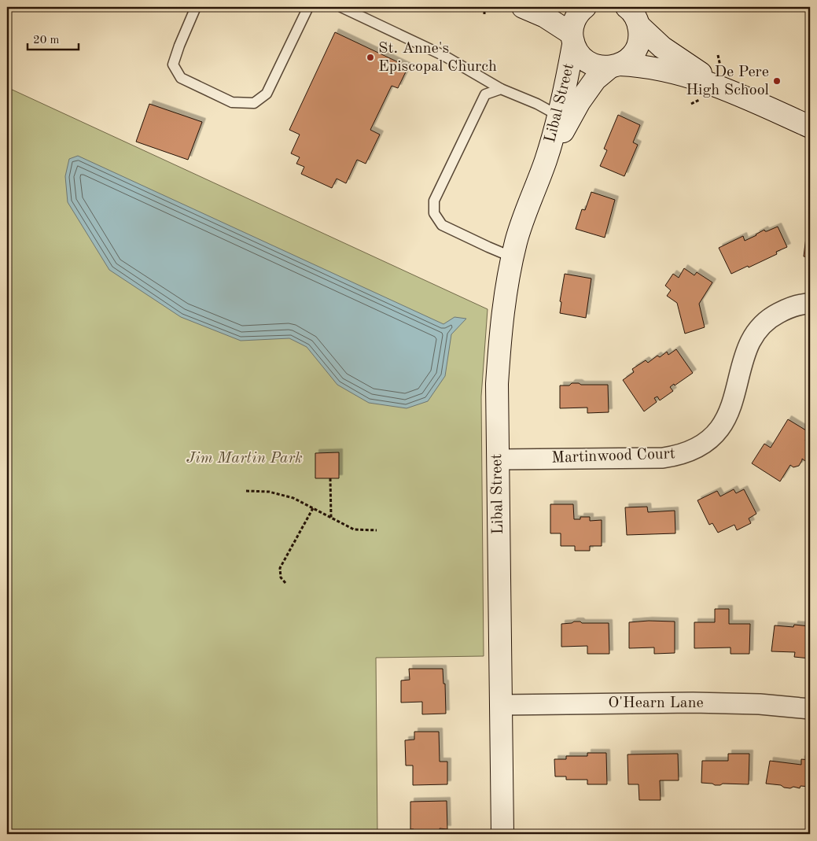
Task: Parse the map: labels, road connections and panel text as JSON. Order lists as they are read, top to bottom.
{
  "streets": {
    "street": ["Libal Street", "Martinwood Court", "O'Hearn Lane"]
  },
  "crossings": [
    ["Libal Street", "Martinwood Court"],
    ["Libal Street", "O'Hearn Lane"]
  ],
  "parks": ["Jim Martin Park"],
  "places": ["St. Anne's Episcopal Church", "De Pere High School"],
  "scale_bar": "20 m"
}
